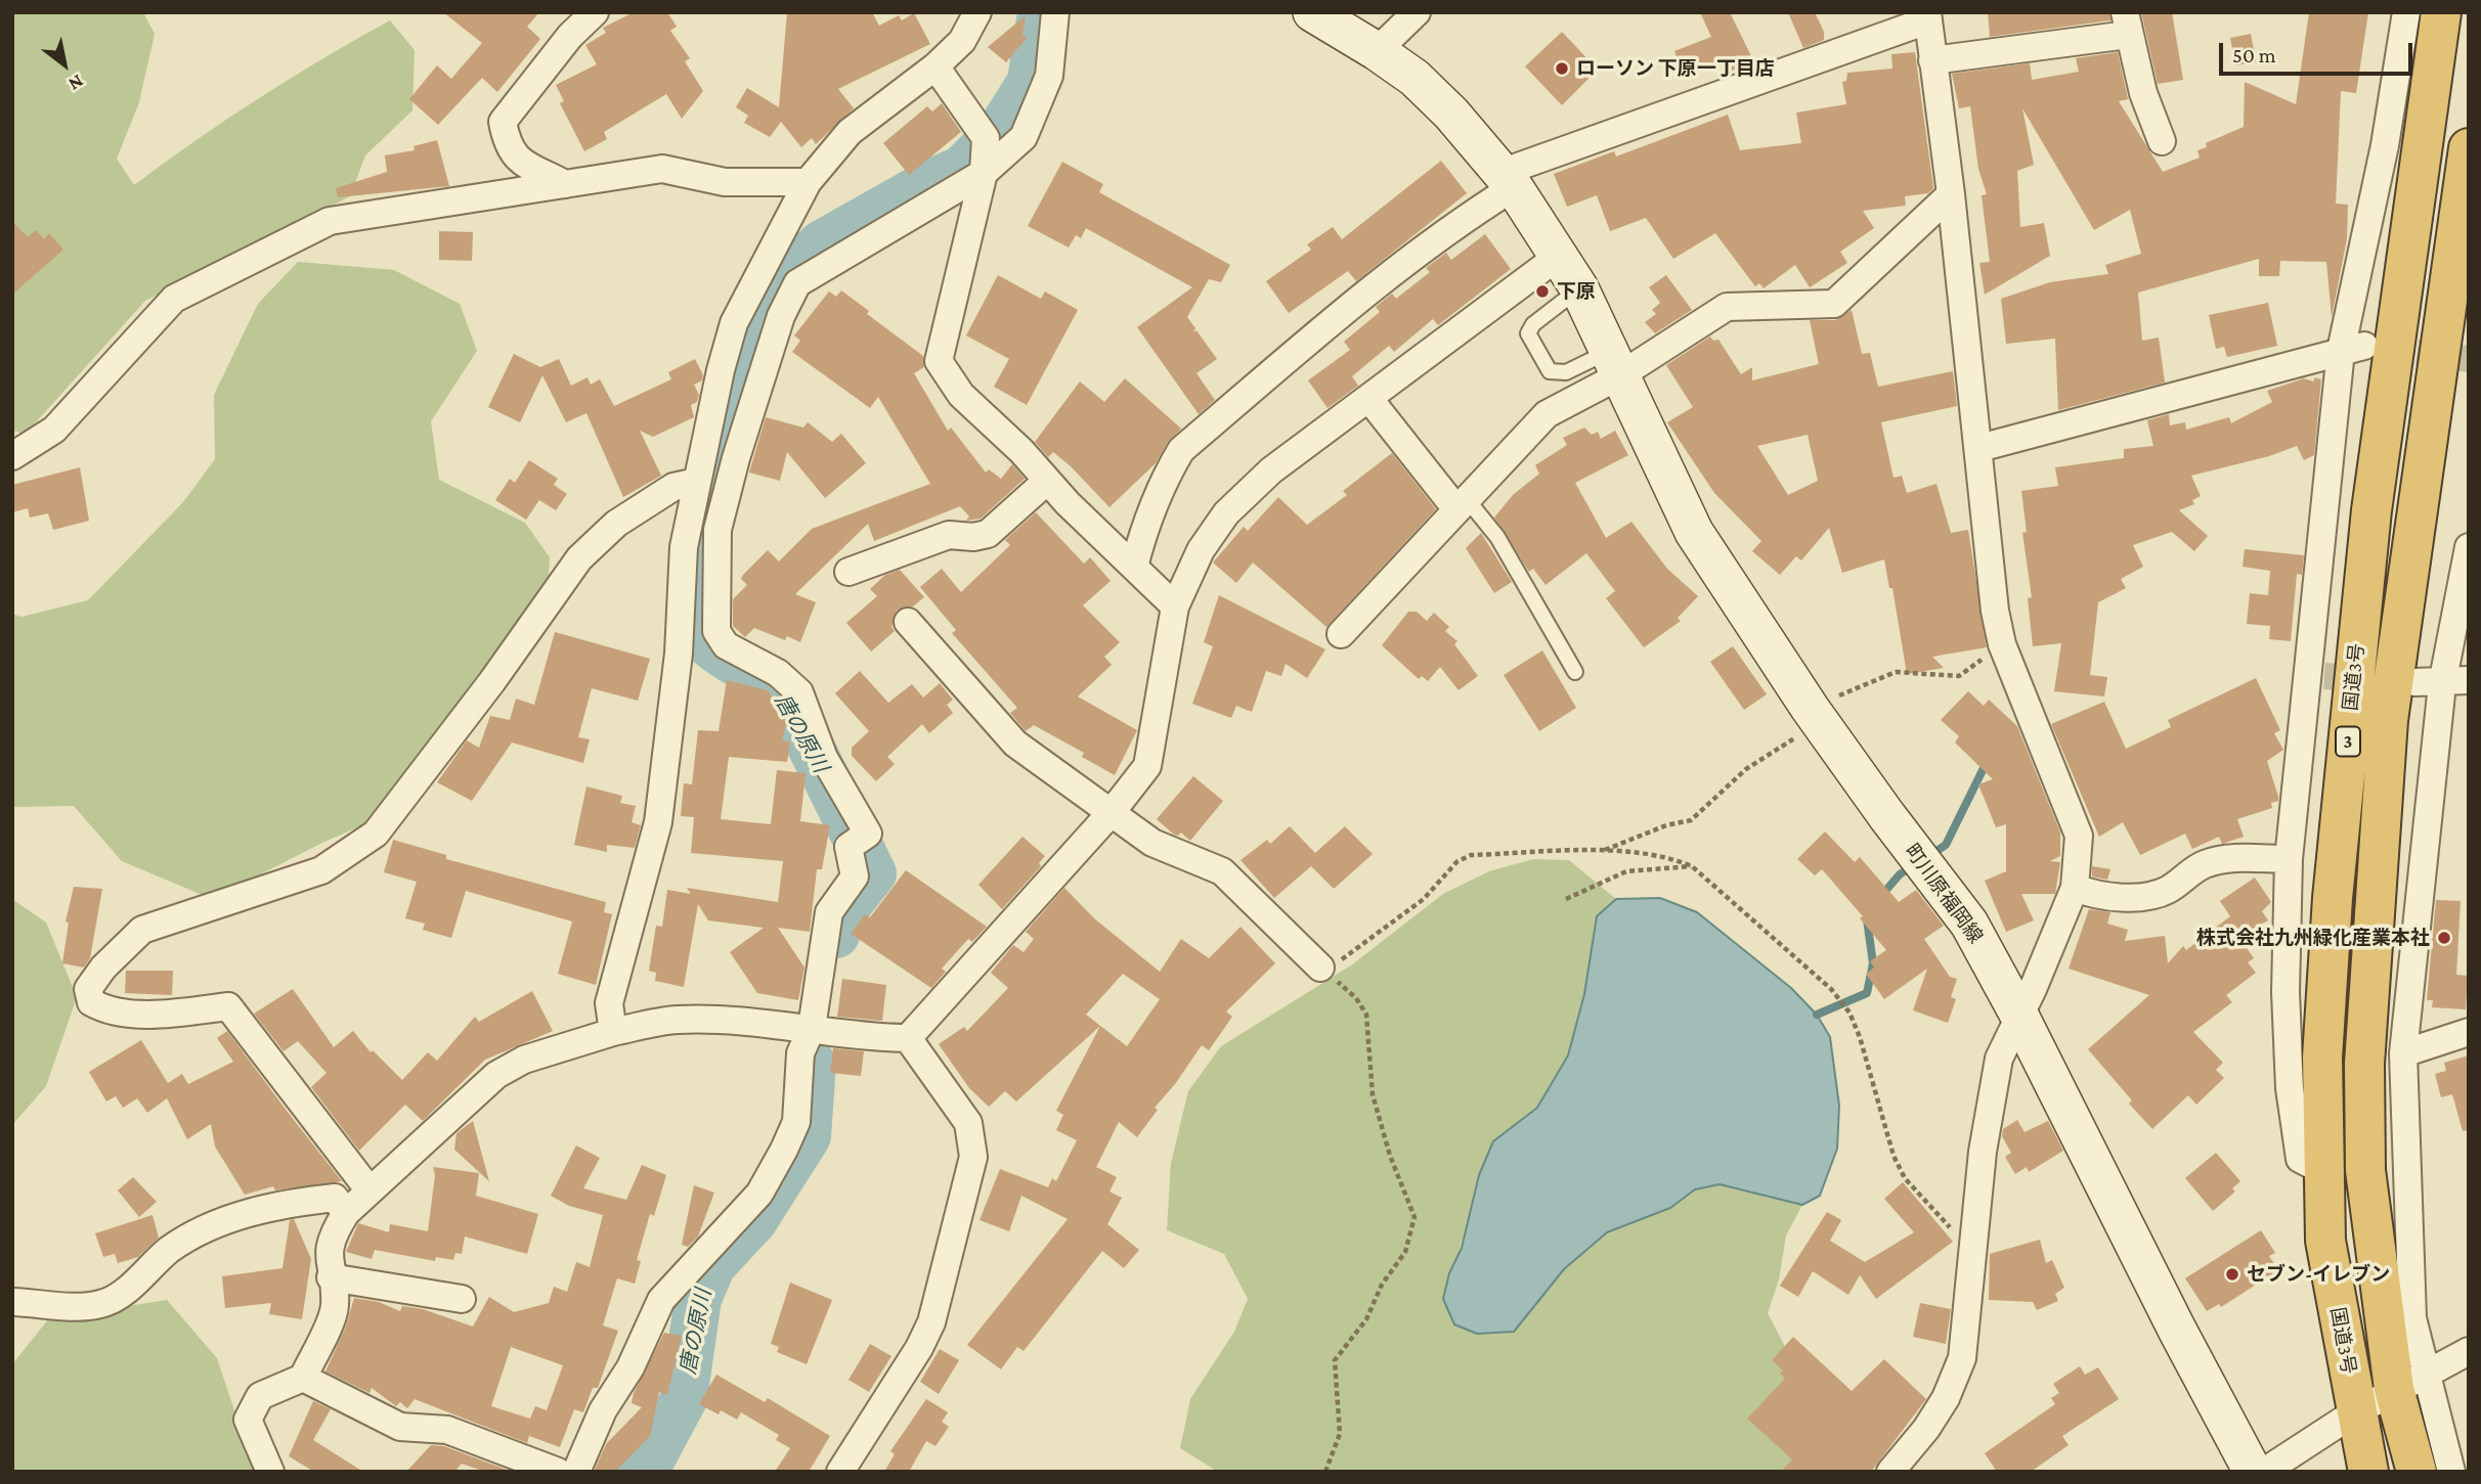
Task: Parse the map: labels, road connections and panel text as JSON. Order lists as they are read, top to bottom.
{
  "streets": {
    "highway": ["国道3号", "3"],
    "main road": ["町川原福岡線"]
  },
  "water": ["唐の原川"],
  "places": [
    "ローソン 下原一丁目店",
    "下原",
    "株式会社九州緑化産業本社",
    "セブン-イレブン"
  ],
  "scale_bar": "50 m",
  "north": "bottom right"
}
